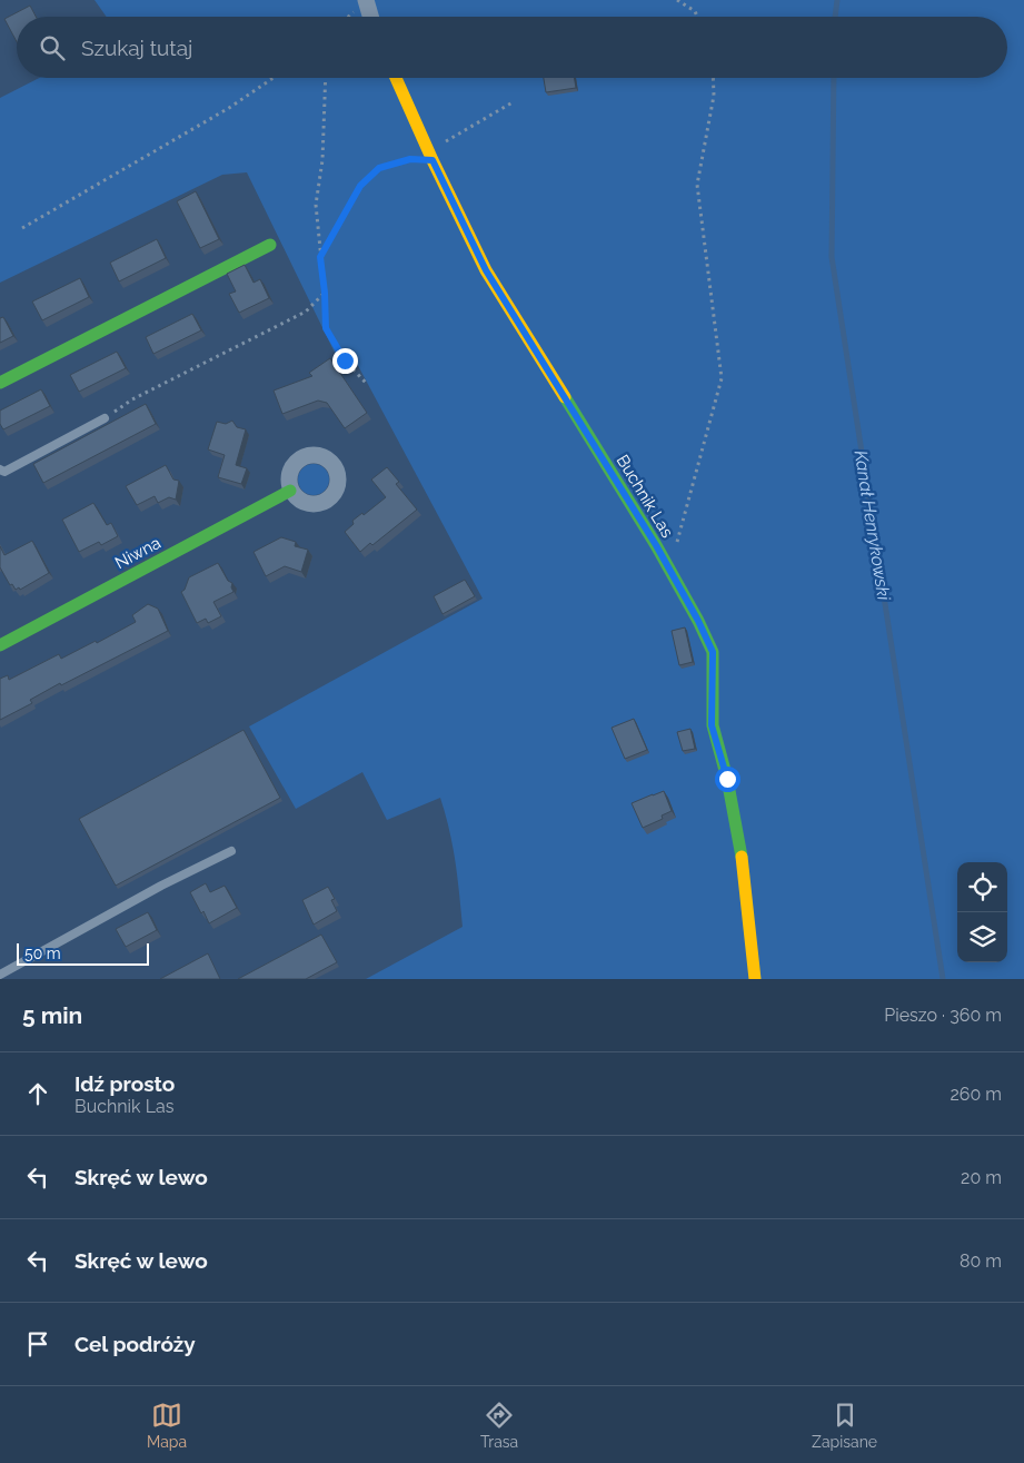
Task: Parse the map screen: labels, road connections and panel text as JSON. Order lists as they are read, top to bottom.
{
  "streets": {
    "street": ["Buchnik Las", "Niwna"]
  },
  "water": ["Kanał Henrykowski"],
  "scale_bar": "50 m",
  "page": {
    "search": "Szukaj tutaj",
    "scale": "50 m",
    "heading": ["5 min", "Pieszo · 360 m"],
    "list": [
      ["Idź prosto", "Buchnik Las", "260 m"],
      ["Skręć w lewo", "20 m"],
      ["Skręć w lewo", "80 m"],
      "Cel podróży"
    ],
    "nav": ["Mapa", "Trasa", "Zapisane"]
  }
}
